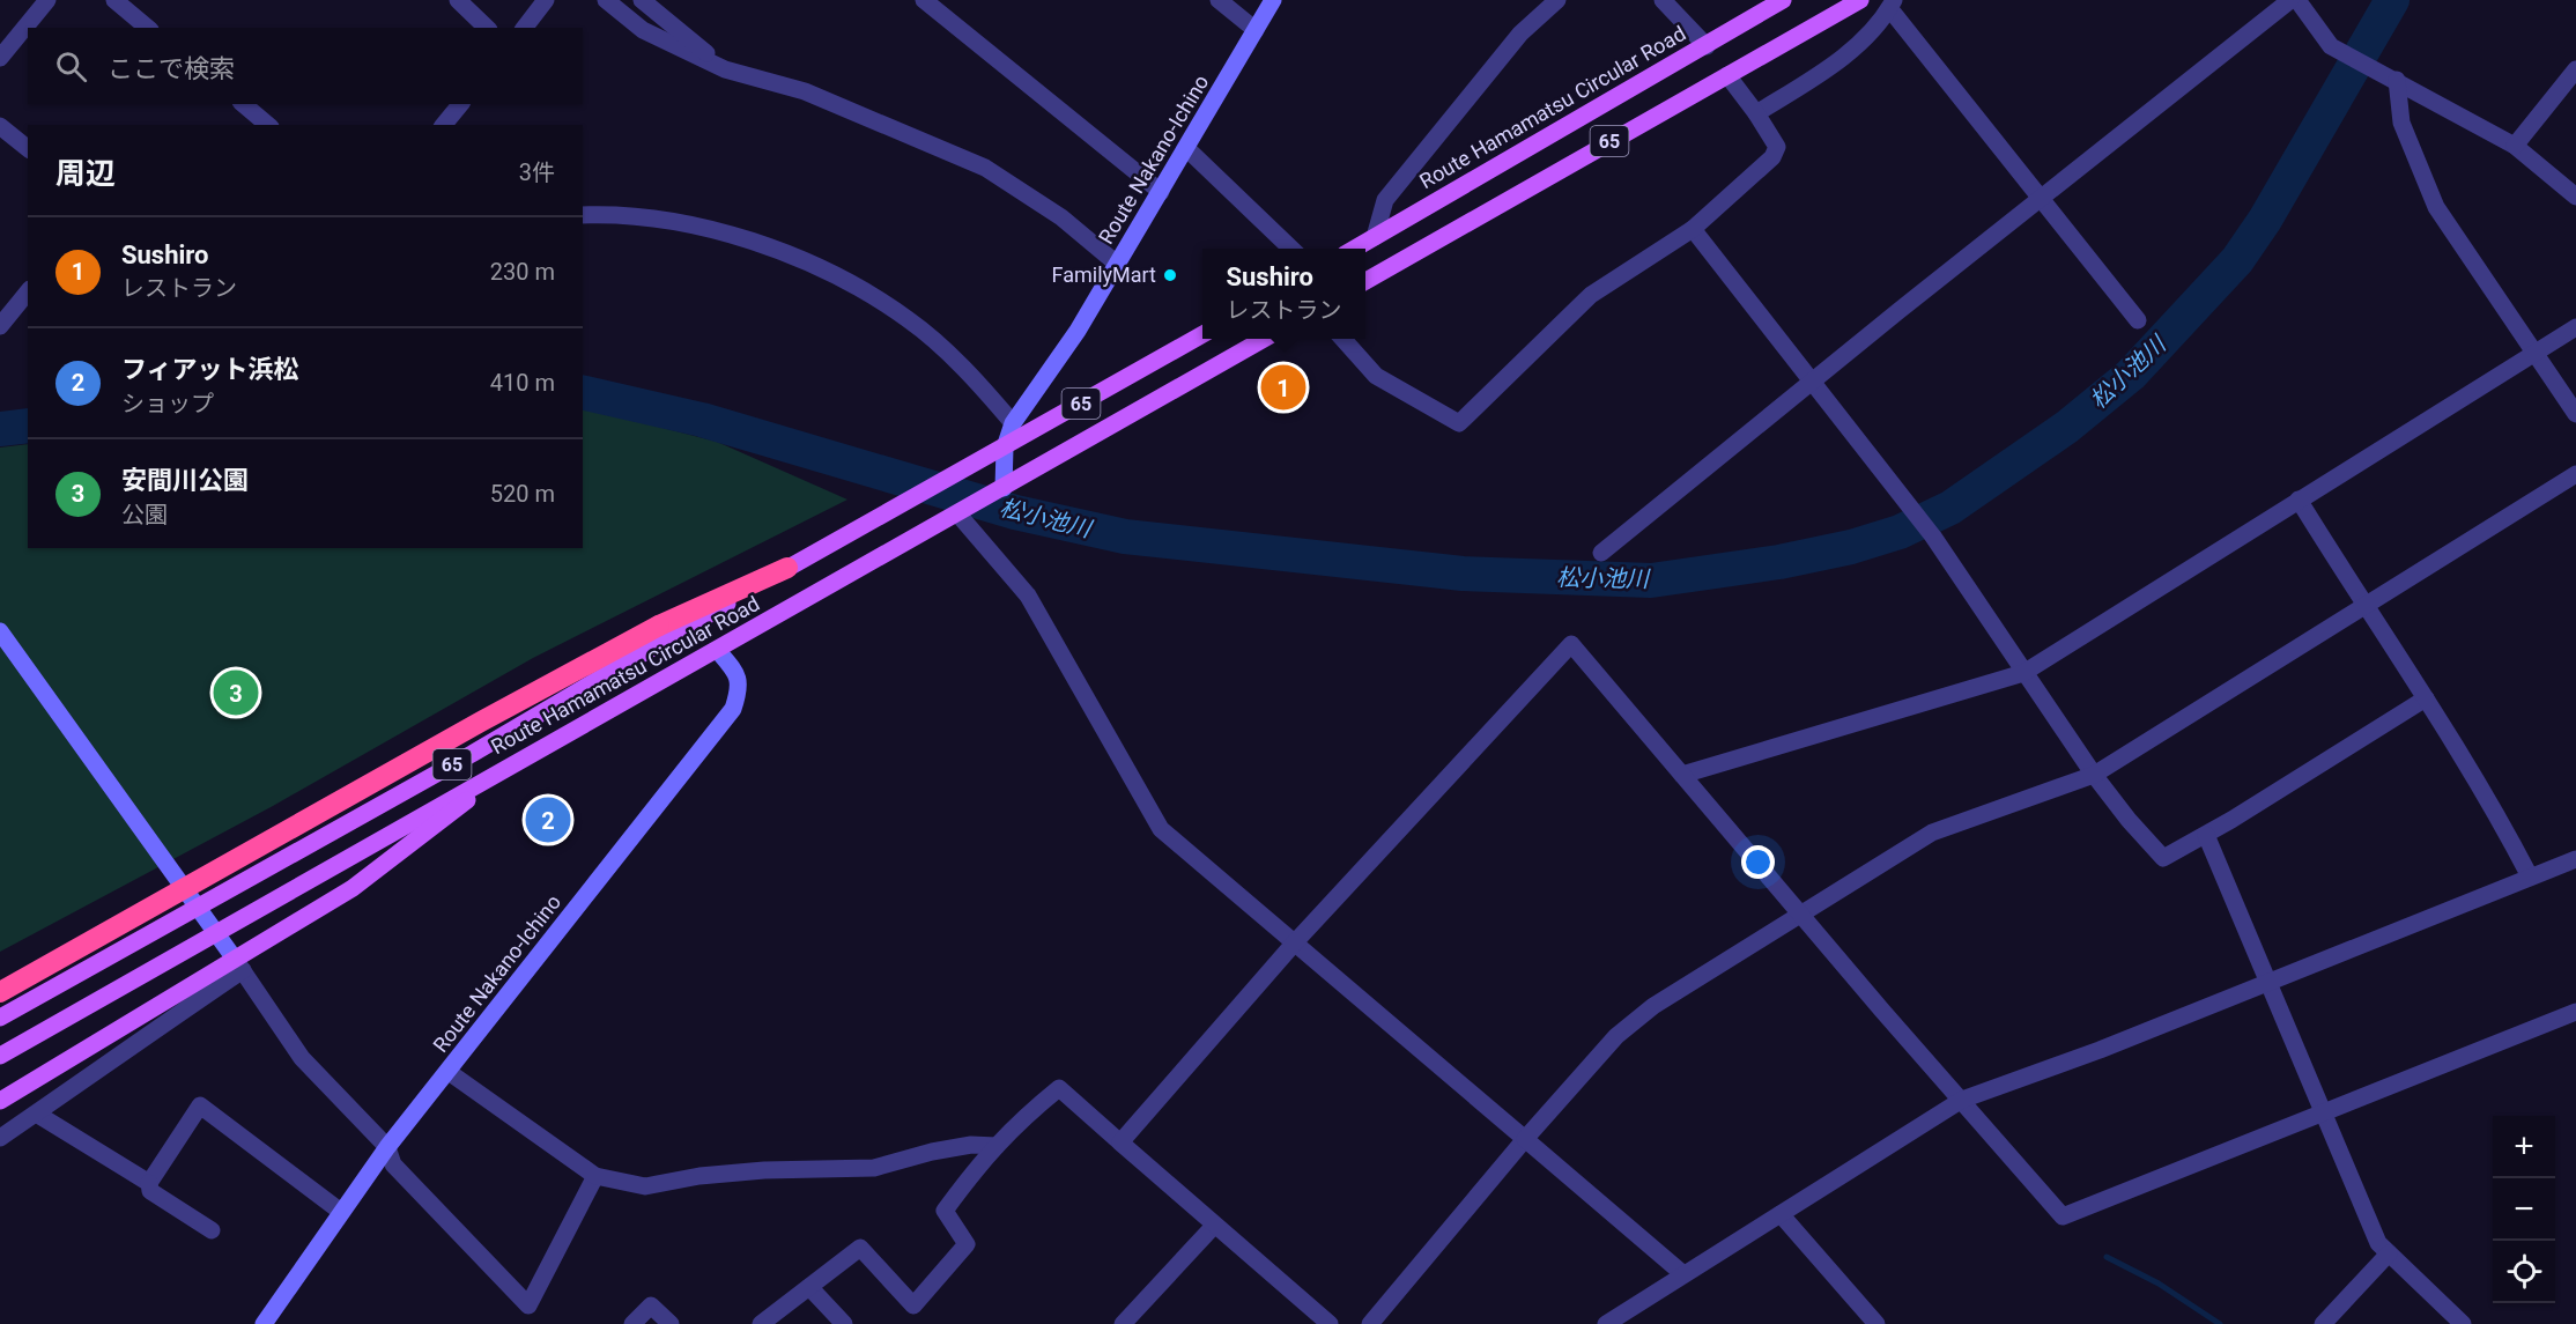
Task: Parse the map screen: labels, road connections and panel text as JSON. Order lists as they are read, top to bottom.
{
  "streets": {
    "main road": ["Route Hamamatsu Circular Road", "65", "Route Nakano-Ichino"]
  },
  "crossings": [
    ["Route Hamamatsu Circular Road", "65"],
    ["Route Hamamatsu Circular Road", "Route Nakano-Ichino"]
  ],
  "water": ["松小池川"],
  "places": ["FamilyMart"],
  "page": {
    "search": "ここで検索",
    "heading": ["周辺", "3件"],
    "list": [
      {
        "mark": "1",
        "name": "Sushiro",
        "note": "レストラン",
        "value": "230 m"
      },
      {
        "mark": "2",
        "name": "フィアット浜松",
        "note": "ショップ",
        "value": "410 m"
      },
      {
        "mark": "3",
        "name": "安間川公園",
        "note": "公園",
        "value": "520 m"
      }
    ],
    "popup": ["Sushiro", "レストラン"],
    "pins": ["1", "3", "2"],
    "map_buttons": ["+", "−"]
  }
}
